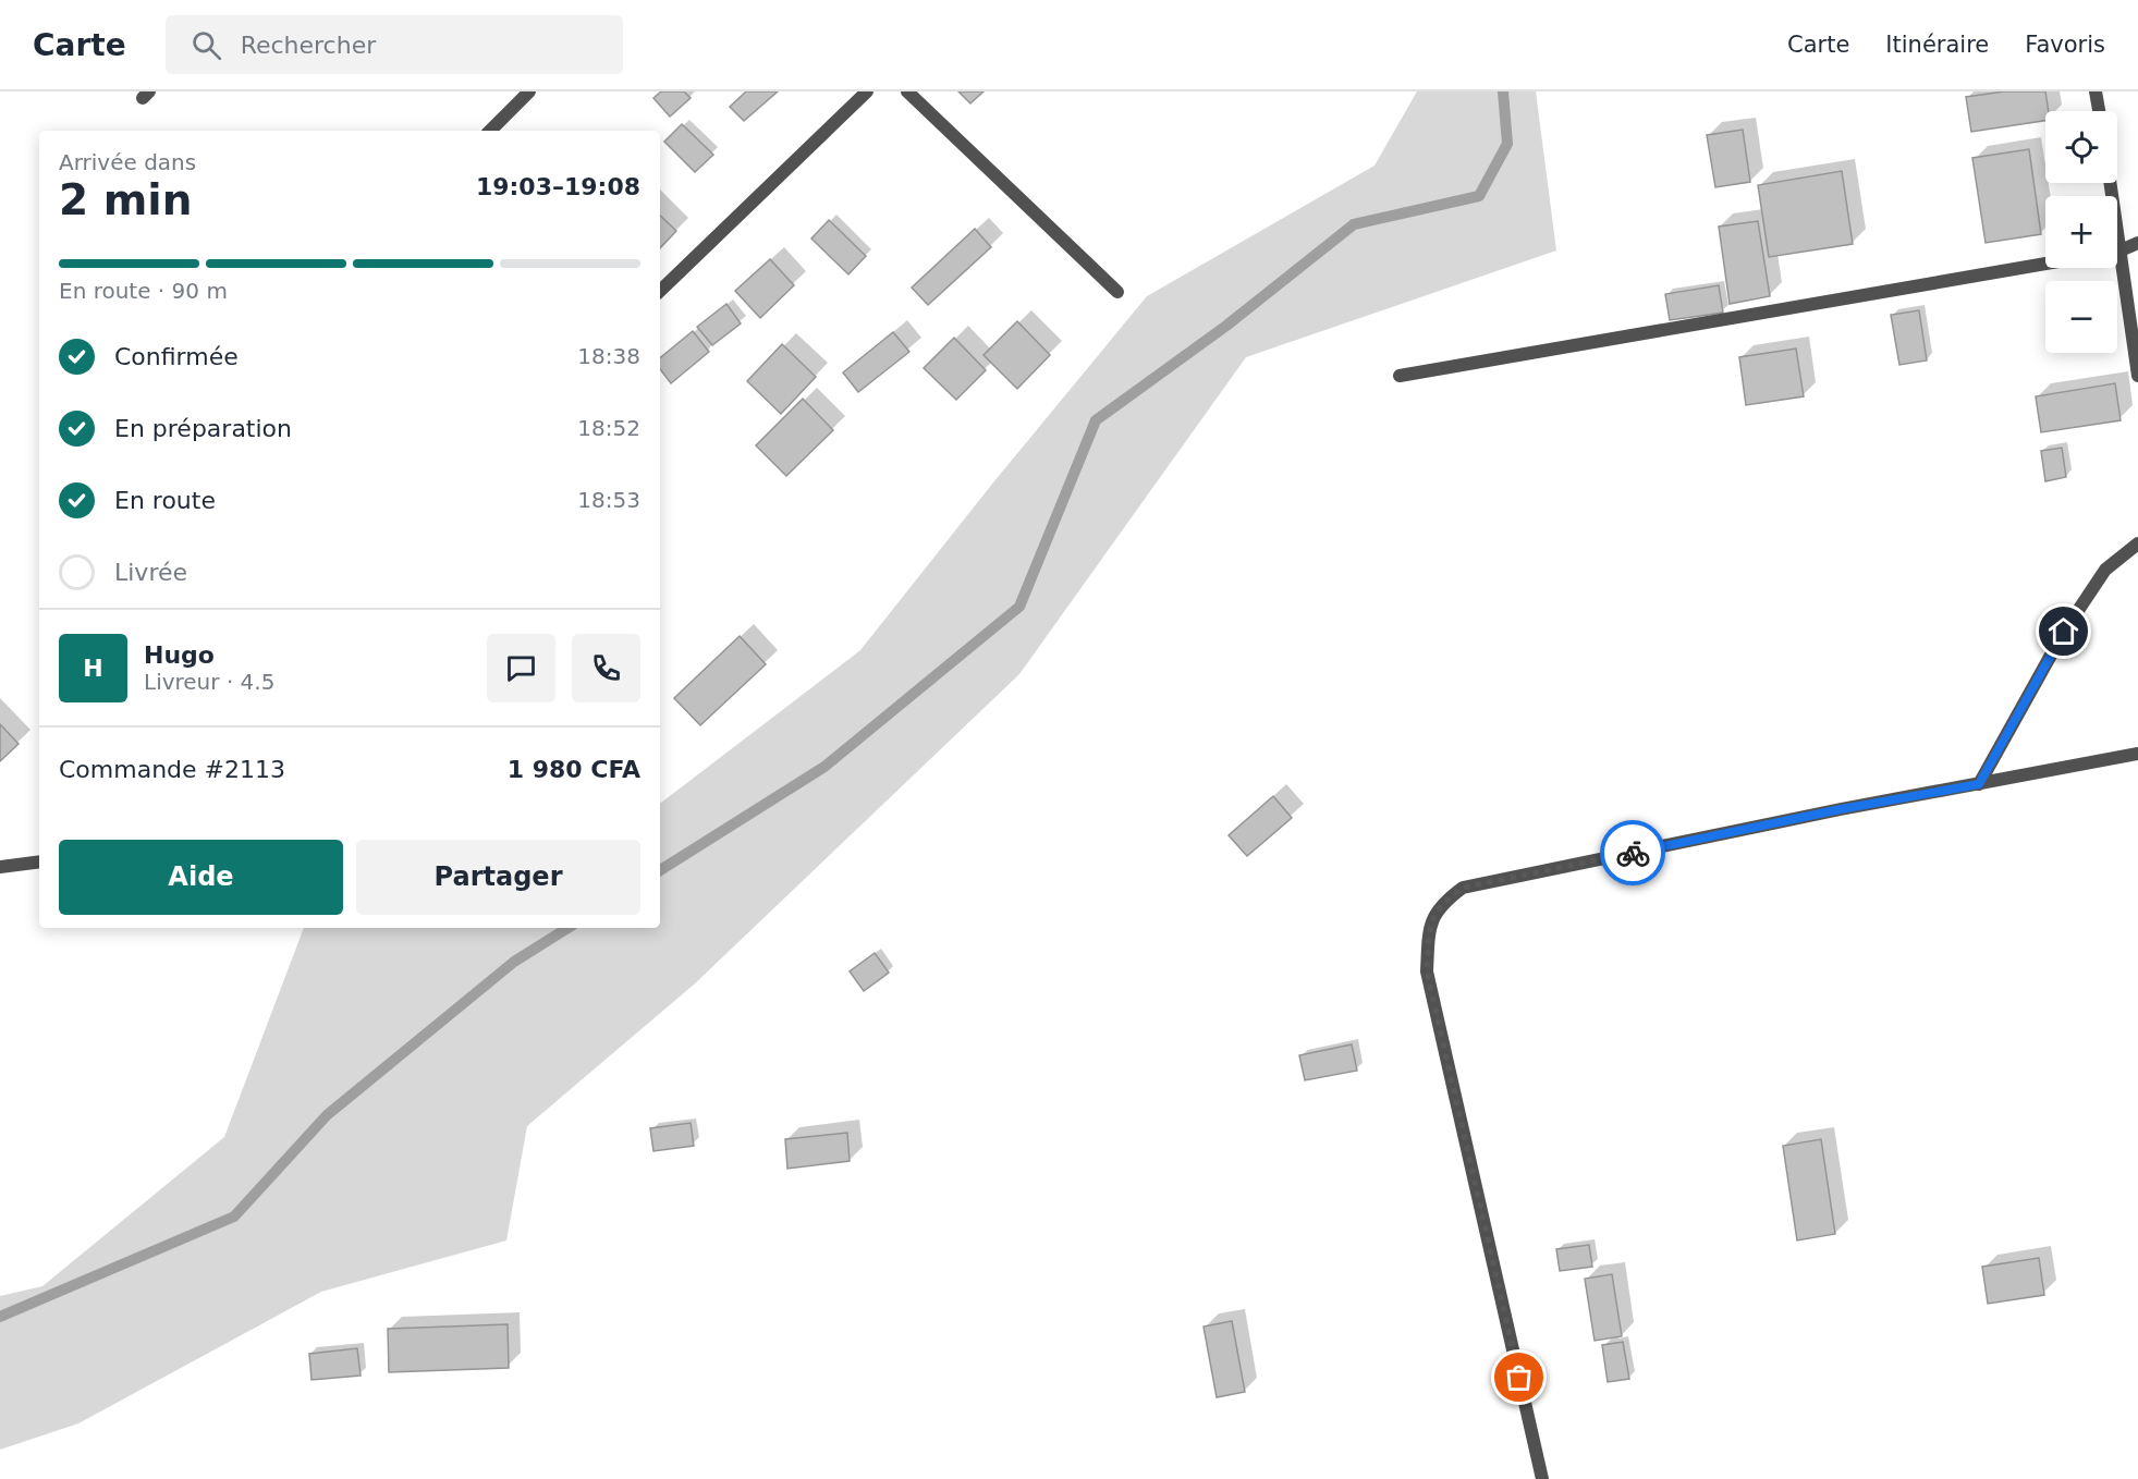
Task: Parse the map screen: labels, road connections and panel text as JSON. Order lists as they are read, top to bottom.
{
  "page": {
    "header": "Carte",
    "search": "Rechercher",
    "nav": ["Carte", "Itinéraire", "Favoris"],
    "map_buttons": ["+", "−"],
    "heading": ["2 min", "Arrivée dans", "19:03–19:08"],
    "panel": [
      "Hugo",
      "Livreur · 4.5",
      "Commande #2113",
      "1 980 CFA"
    ],
    "bar": "En route · 90 m",
    "list": [
      ["Confirmée", "18:38"],
      ["En préparation", "18:52"],
      ["En route", "18:53"],
      "Livrée"
    ],
    "round": "H",
    "buttons": ["Aide", "Partager"]
  }
}
